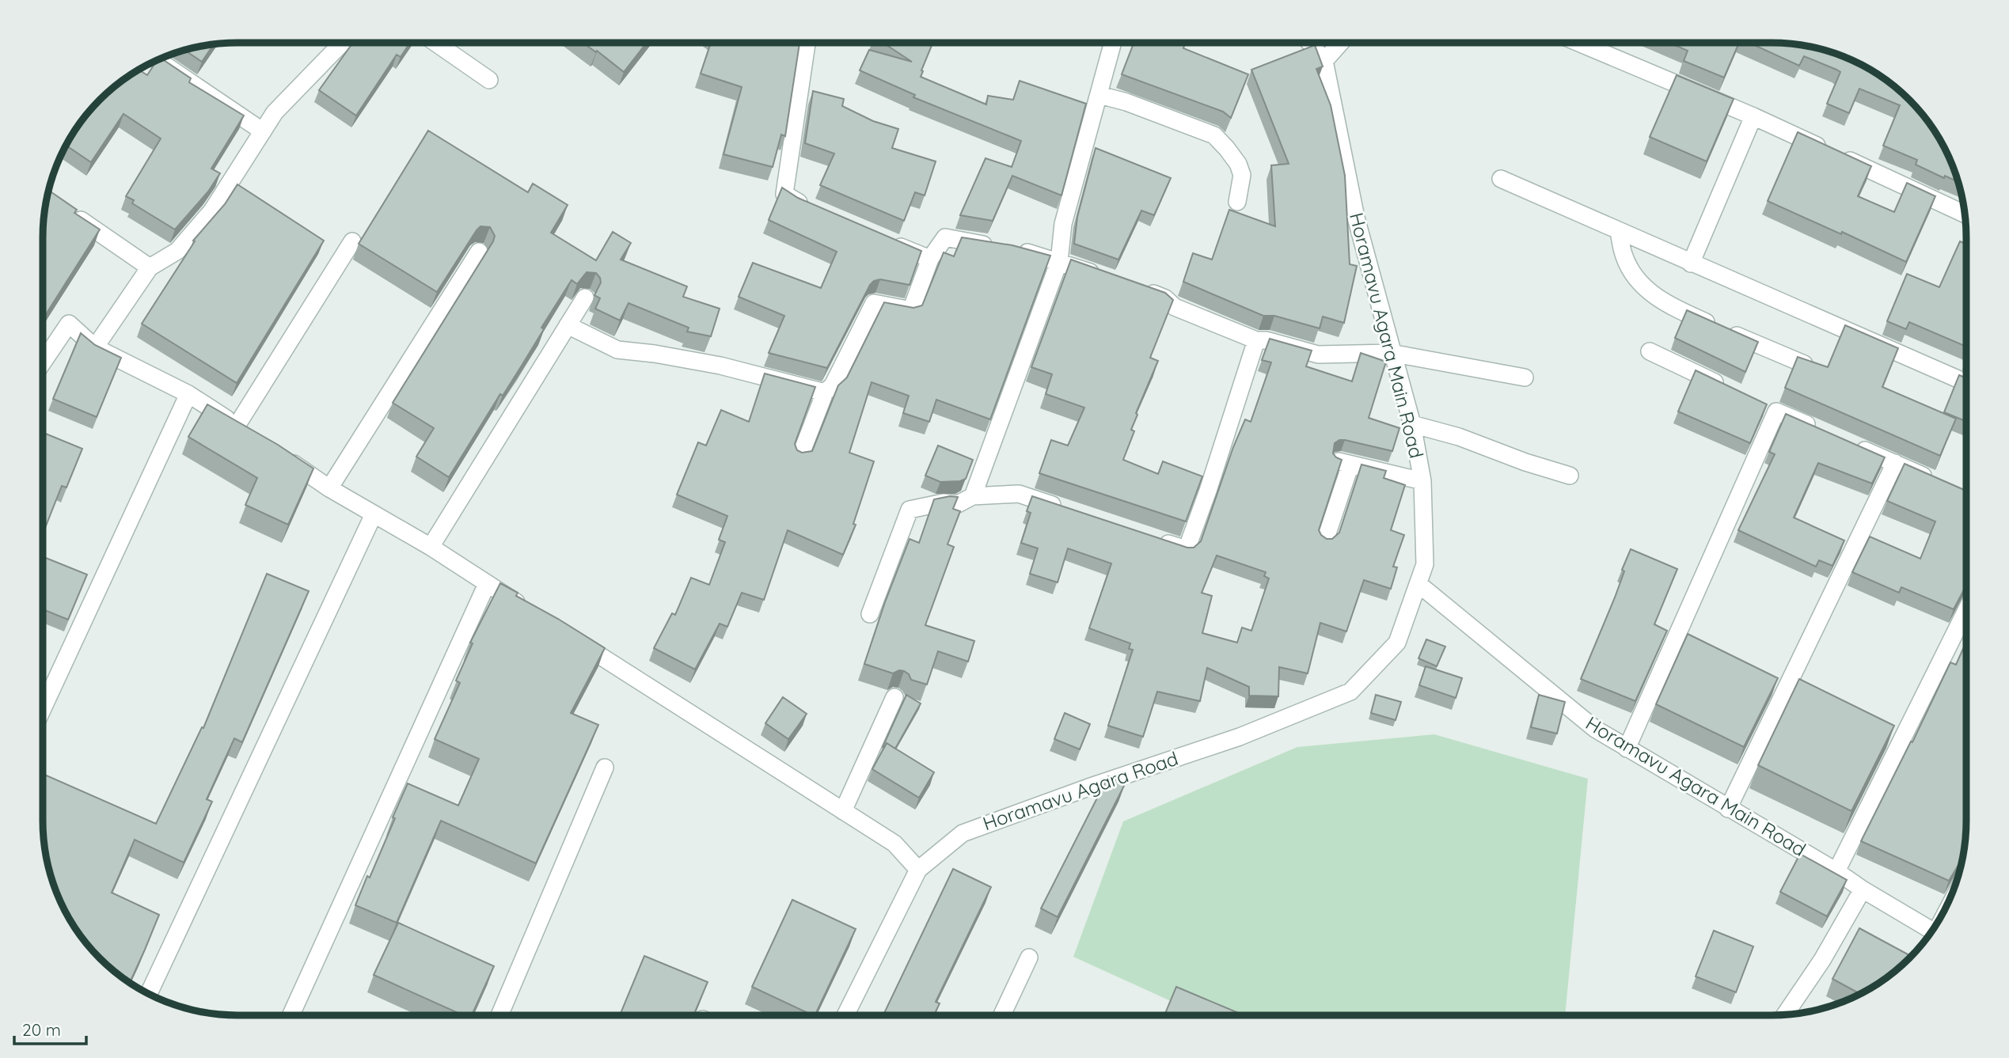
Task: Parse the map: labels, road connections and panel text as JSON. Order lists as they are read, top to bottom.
{
  "streets": {
    "street": ["Horamavu Agara Main Road", "Horamavu Agara Road"]
  },
  "crossings": [
    ["Horamavu Agara Main Road", "Horamavu Agara Road"]
  ],
  "scale_bar": "20 m"
}
